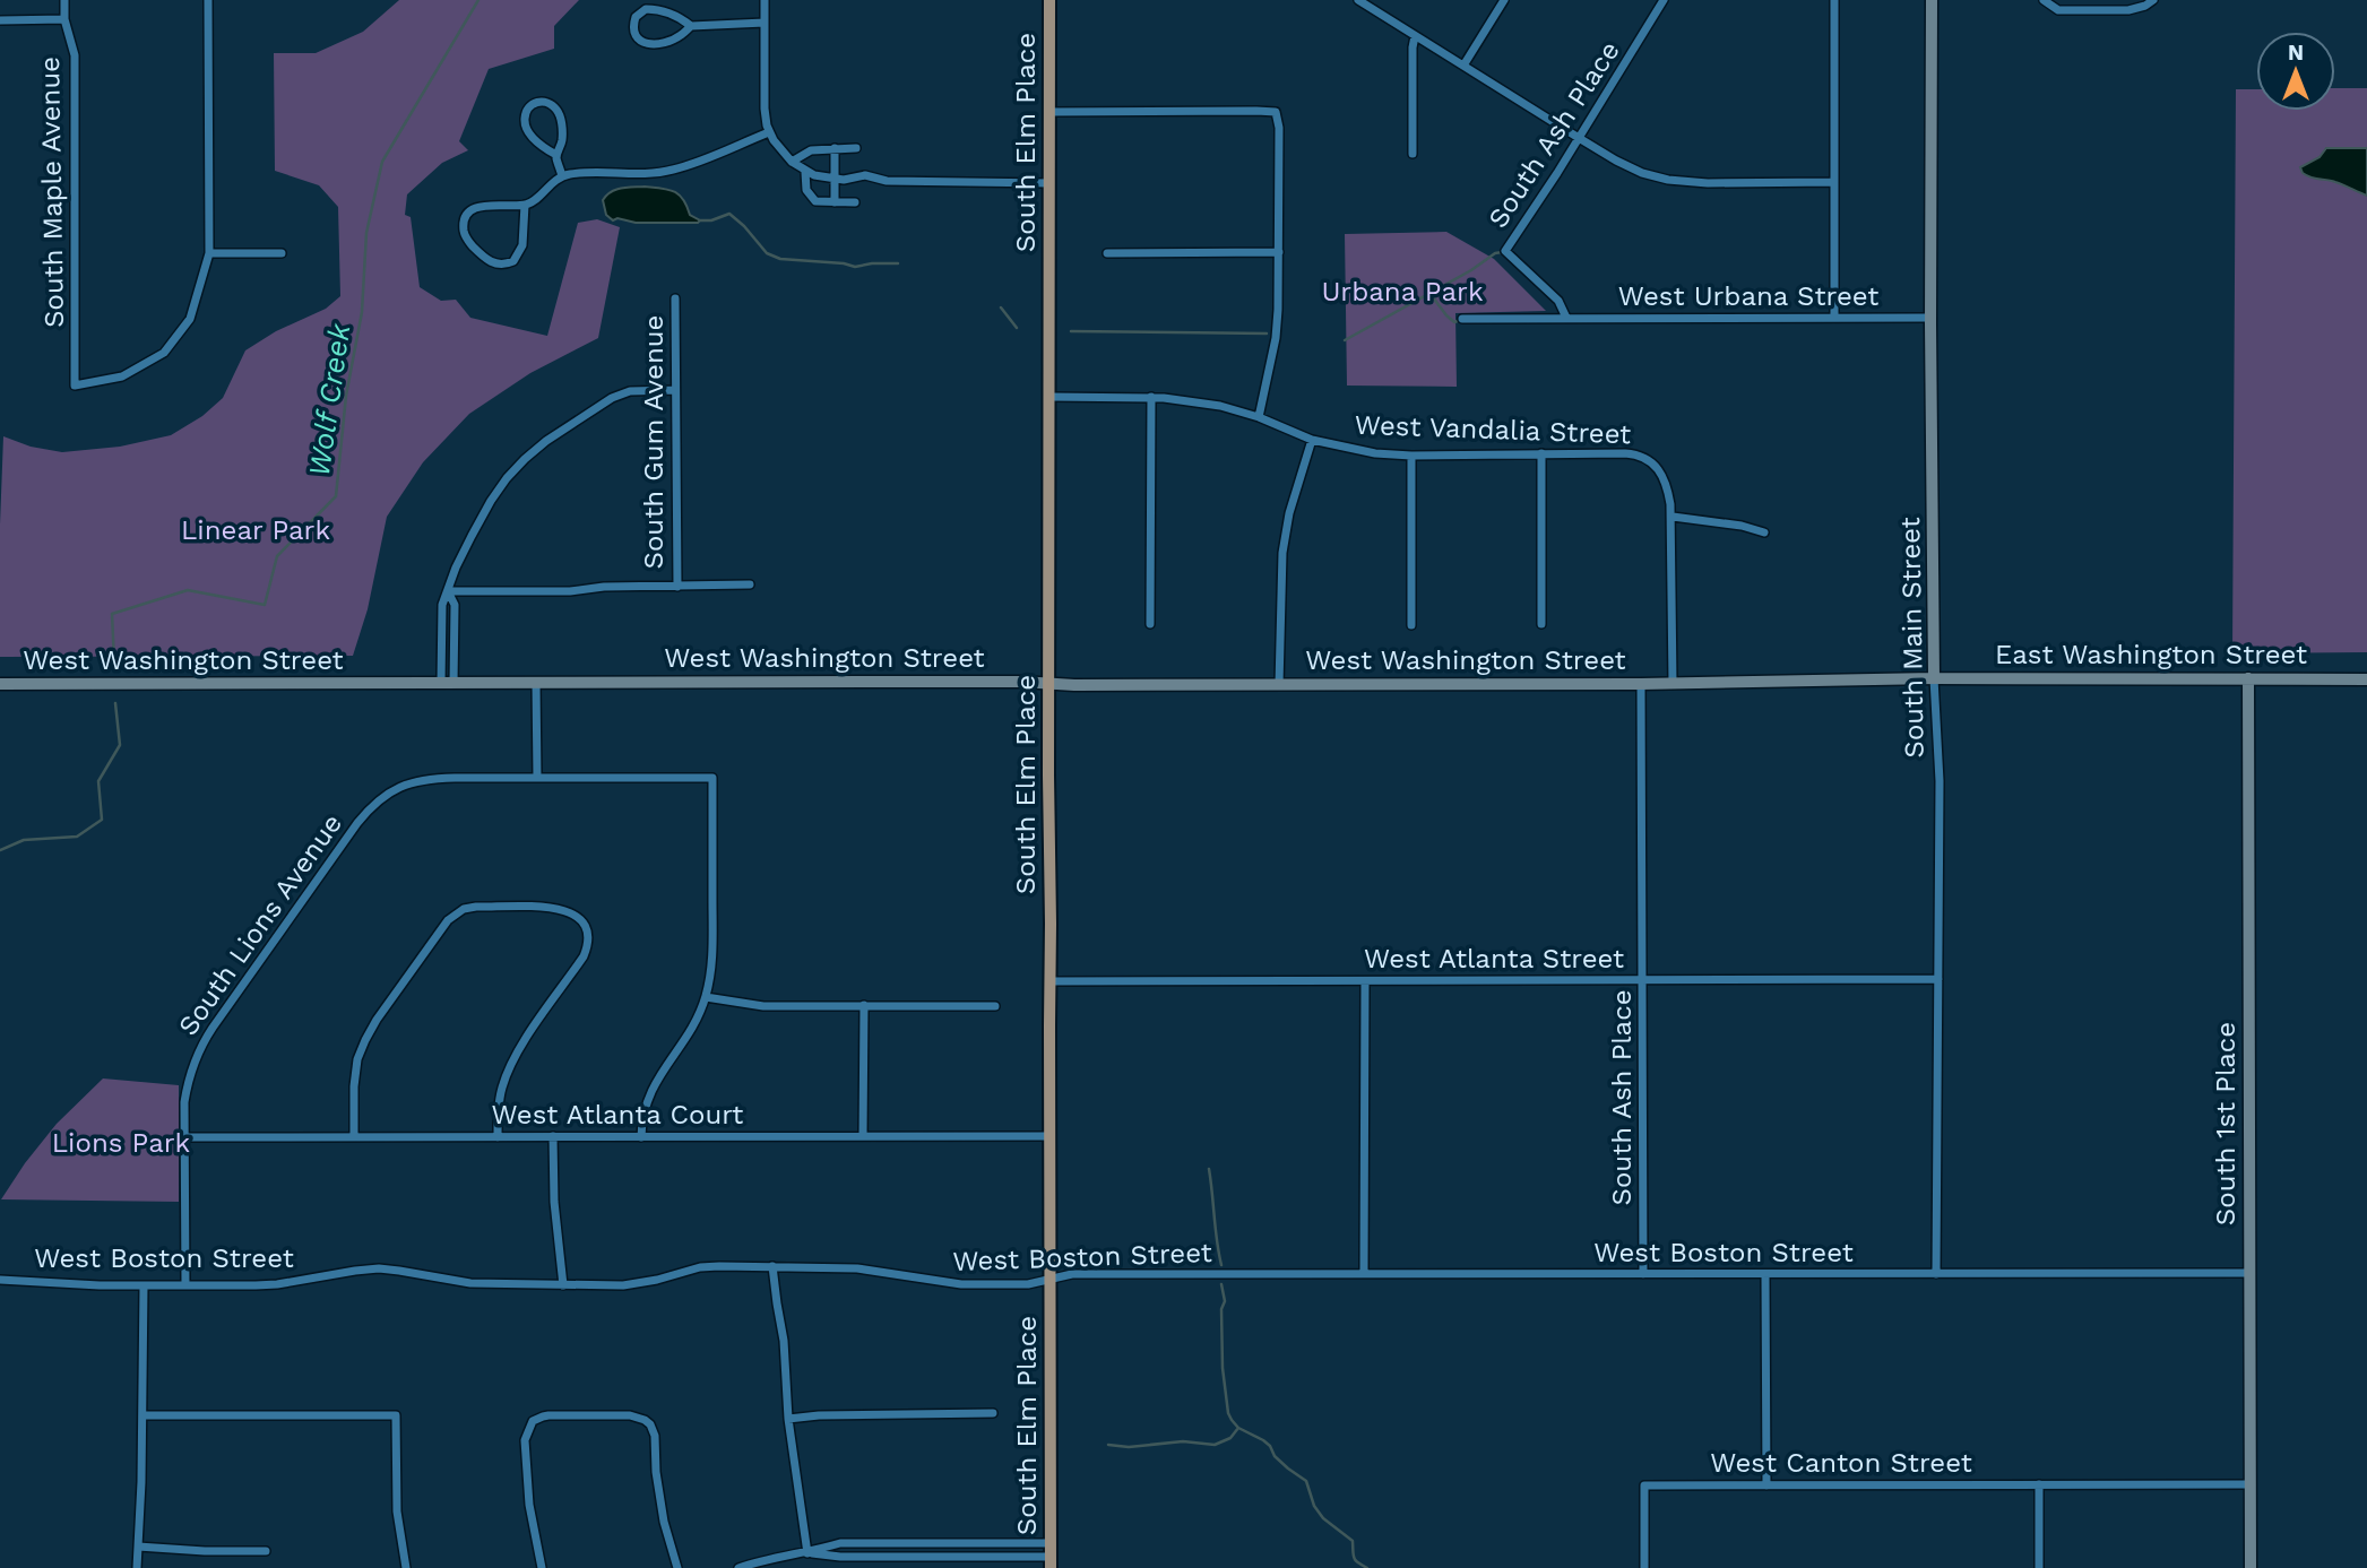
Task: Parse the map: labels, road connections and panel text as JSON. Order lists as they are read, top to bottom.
{
  "streets": {
    "main road": [
      "South Elm Place",
      "South Main Street",
      "East Washington Street",
      "West Washington Street",
      "South 1st Place"
    ],
    "street": [
      "South Ash Place",
      "South Maple Avenue",
      "West Urbana Street",
      "West Vandalia Street",
      "South Gum Avenue",
      "South Lions Avenue",
      "West Atlanta Street",
      "West Atlanta Court",
      "West Boston Street",
      "West Canton Street"
    ]
  },
  "crossings": [
    ["South Ash Place", "West Urbana Street"],
    ["South Ash Place", "West Washington Street"],
    ["South Ash Place", "West Atlanta Street"],
    ["South Ash Place", "West Boston Street"],
    ["South Elm Place", "West Vandalia Street"],
    ["South Elm Place", "West Washington Street"],
    ["South Elm Place", "West Atlanta Street"],
    ["South Elm Place", "West Atlanta Court"],
    ["South Elm Place", "West Boston Street"],
    ["West Urbana Street", "South Main Street"],
    ["South Main Street", "East Washington Street"],
    ["South Main Street", "West Washington Street"],
    ["South Main Street", "West Atlanta Street"],
    ["South Main Street", "West Boston Street"],
    ["East Washington Street", "West Washington Street"],
    ["East Washington Street", "South 1st Place"],
    ["South Lions Avenue", "West Atlanta Court"],
    ["South Lions Avenue", "West Boston Street"],
    ["South 1st Place", "West Boston Street"],
    ["South 1st Place", "West Canton Street"]
  ],
  "water": ["Wolf Creek"],
  "parks": ["Urbana Park", "Linear Park", "Lions Park"],
  "north": "top"
}
